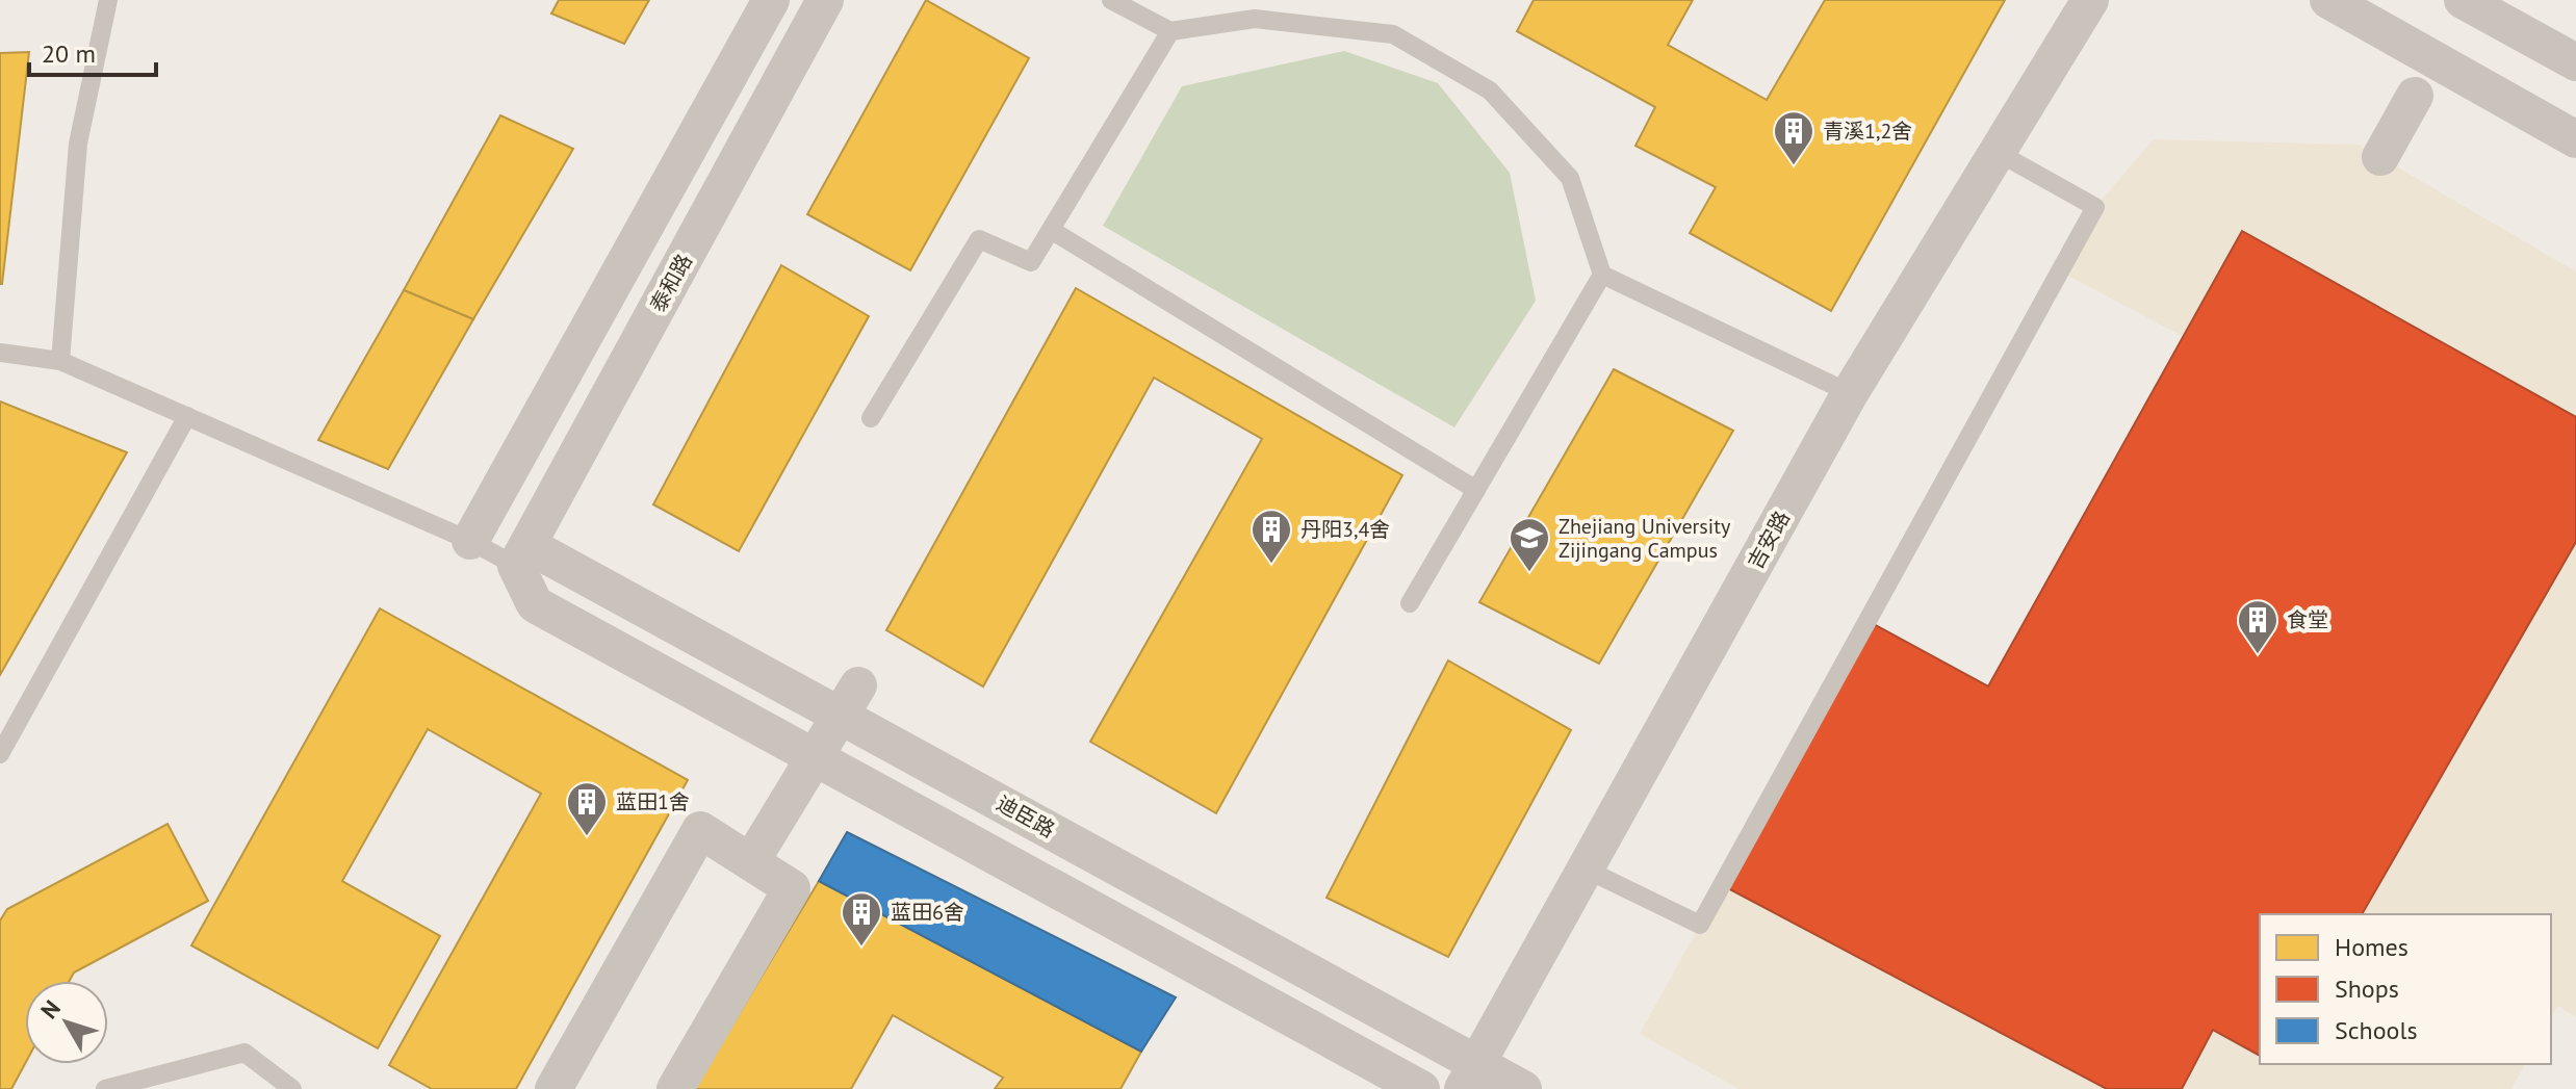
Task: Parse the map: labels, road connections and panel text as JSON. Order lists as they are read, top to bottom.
{
  "streets": {
    "street": ["泰和路", "吉安路", "迪臣路"]
  },
  "crossings": [
    ["泰和路", "迪臣路"],
    ["吉安路", "迪臣路"]
  ],
  "places": {
    "building": [
      "青溪1,2舍",
      "丹阳3,4舍",
      "食堂",
      "蓝田1舍",
      "蓝田6舍"
    ],
    "school or university": ["Zhejiang University Zijingang Campus"]
  },
  "legend": ["Homes", "Shops", "Schools"],
  "scale_bar": "20 m",
  "north": "top left"
}
